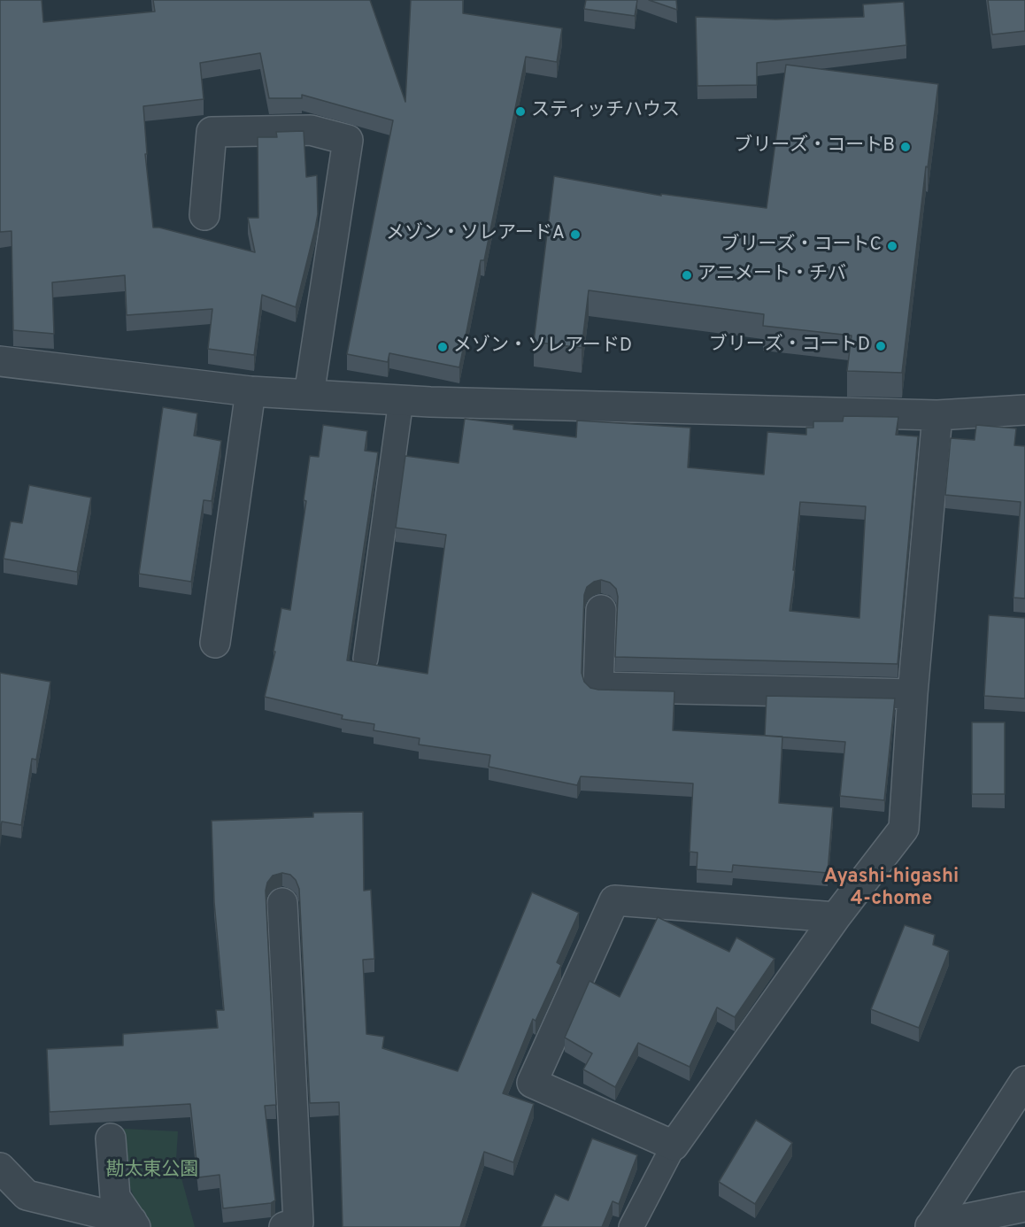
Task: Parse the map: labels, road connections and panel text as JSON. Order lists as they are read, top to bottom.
{
  "districts": ["Ayashi-higashi 4-chome"],
  "parks": ["勘太東公園"],
  "places": [
    "スティッチハウス",
    "ブリーズ・コートB",
    "メゾン・ソレアードA",
    "ブリーズ・コートC",
    "アニメート・チバ",
    "ブリーズ・コートD",
    "メゾン・ソレアードD"
  ]
}
